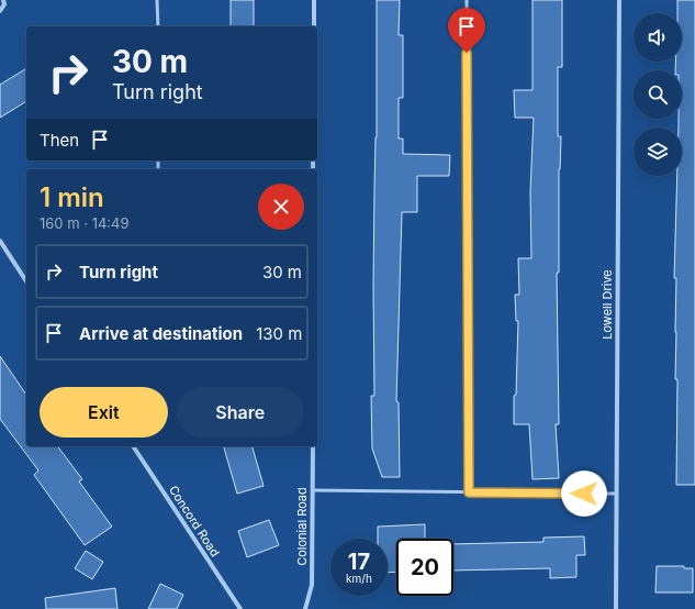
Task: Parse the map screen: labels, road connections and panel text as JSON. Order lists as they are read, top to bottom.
{
  "streets": {
    "street": ["Lowell Drive", "Concord Road", "Colonial Road"]
  },
  "page": {
    "turn": ["30 m", "Turn right"],
    "then": "Then",
    "heading": ["1 min", "160 m · 14:49"],
    "list": [
      {
        "name": "Turn right",
        "value": "30 m"
      },
      {
        "name": "Arrive at destination",
        "value": "130 m"
      }
    ],
    "buttons": ["Exit", "Share"],
    "speed": "17 km/h",
    "limit": "20"
  }
}
